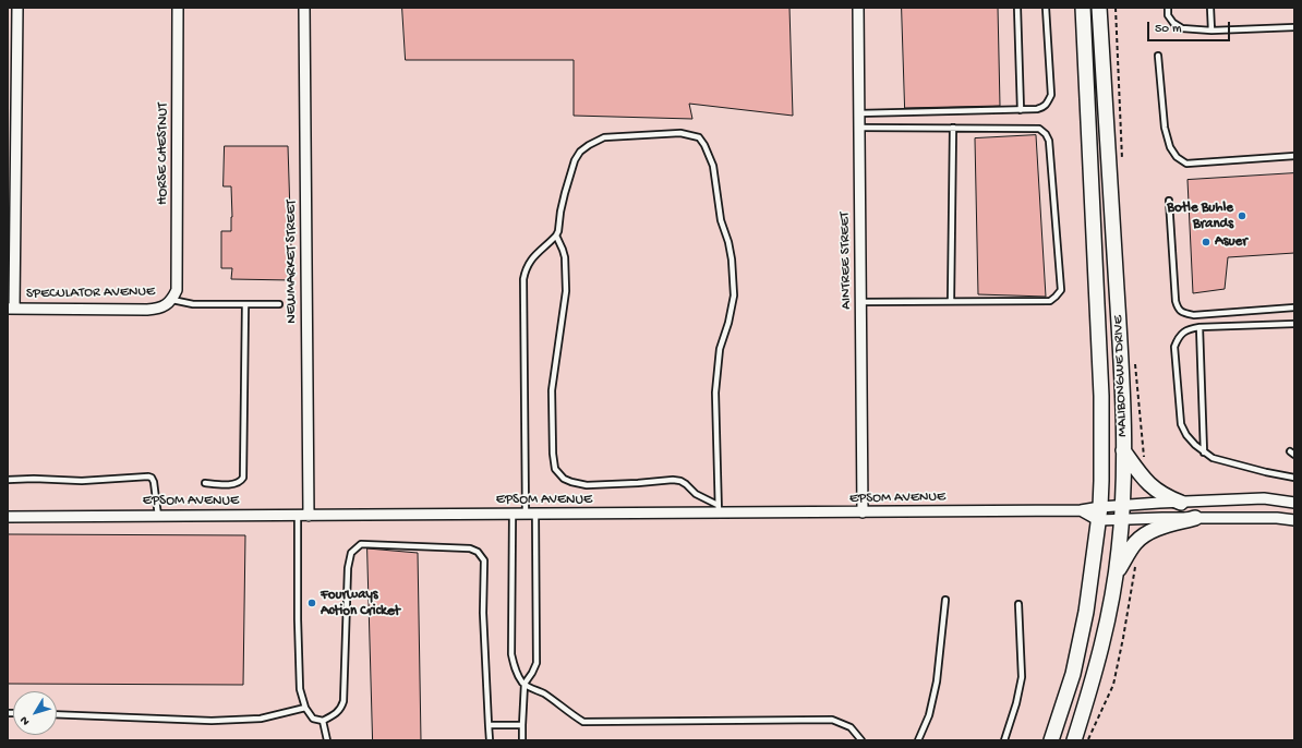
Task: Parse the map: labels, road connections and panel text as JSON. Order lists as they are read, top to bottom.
{
  "streets": {
    "main road": ["MALIBONGWE DRIVE"],
    "street": [
      "HORSE CHESTNUT",
      "AINTREE STREET",
      "NEWMARKET STREET",
      "SPECULATOR AVENUE",
      "EPSOM AVENUE"
    ]
  },
  "crossings": [
    ["HORSE CHESTNUT", "SPECULATOR AVENUE"],
    ["AINTREE STREET", "EPSOM AVENUE"],
    ["NEWMARKET STREET", "EPSOM AVENUE"],
    ["MALIBONGWE DRIVE", "EPSOM AVENUE"]
  ],
  "places": ["Botle Buhle Brands", "Asuer", "Fourways Action Cricket"],
  "scale_bar": "50 m",
  "north": "bottom left"
}
